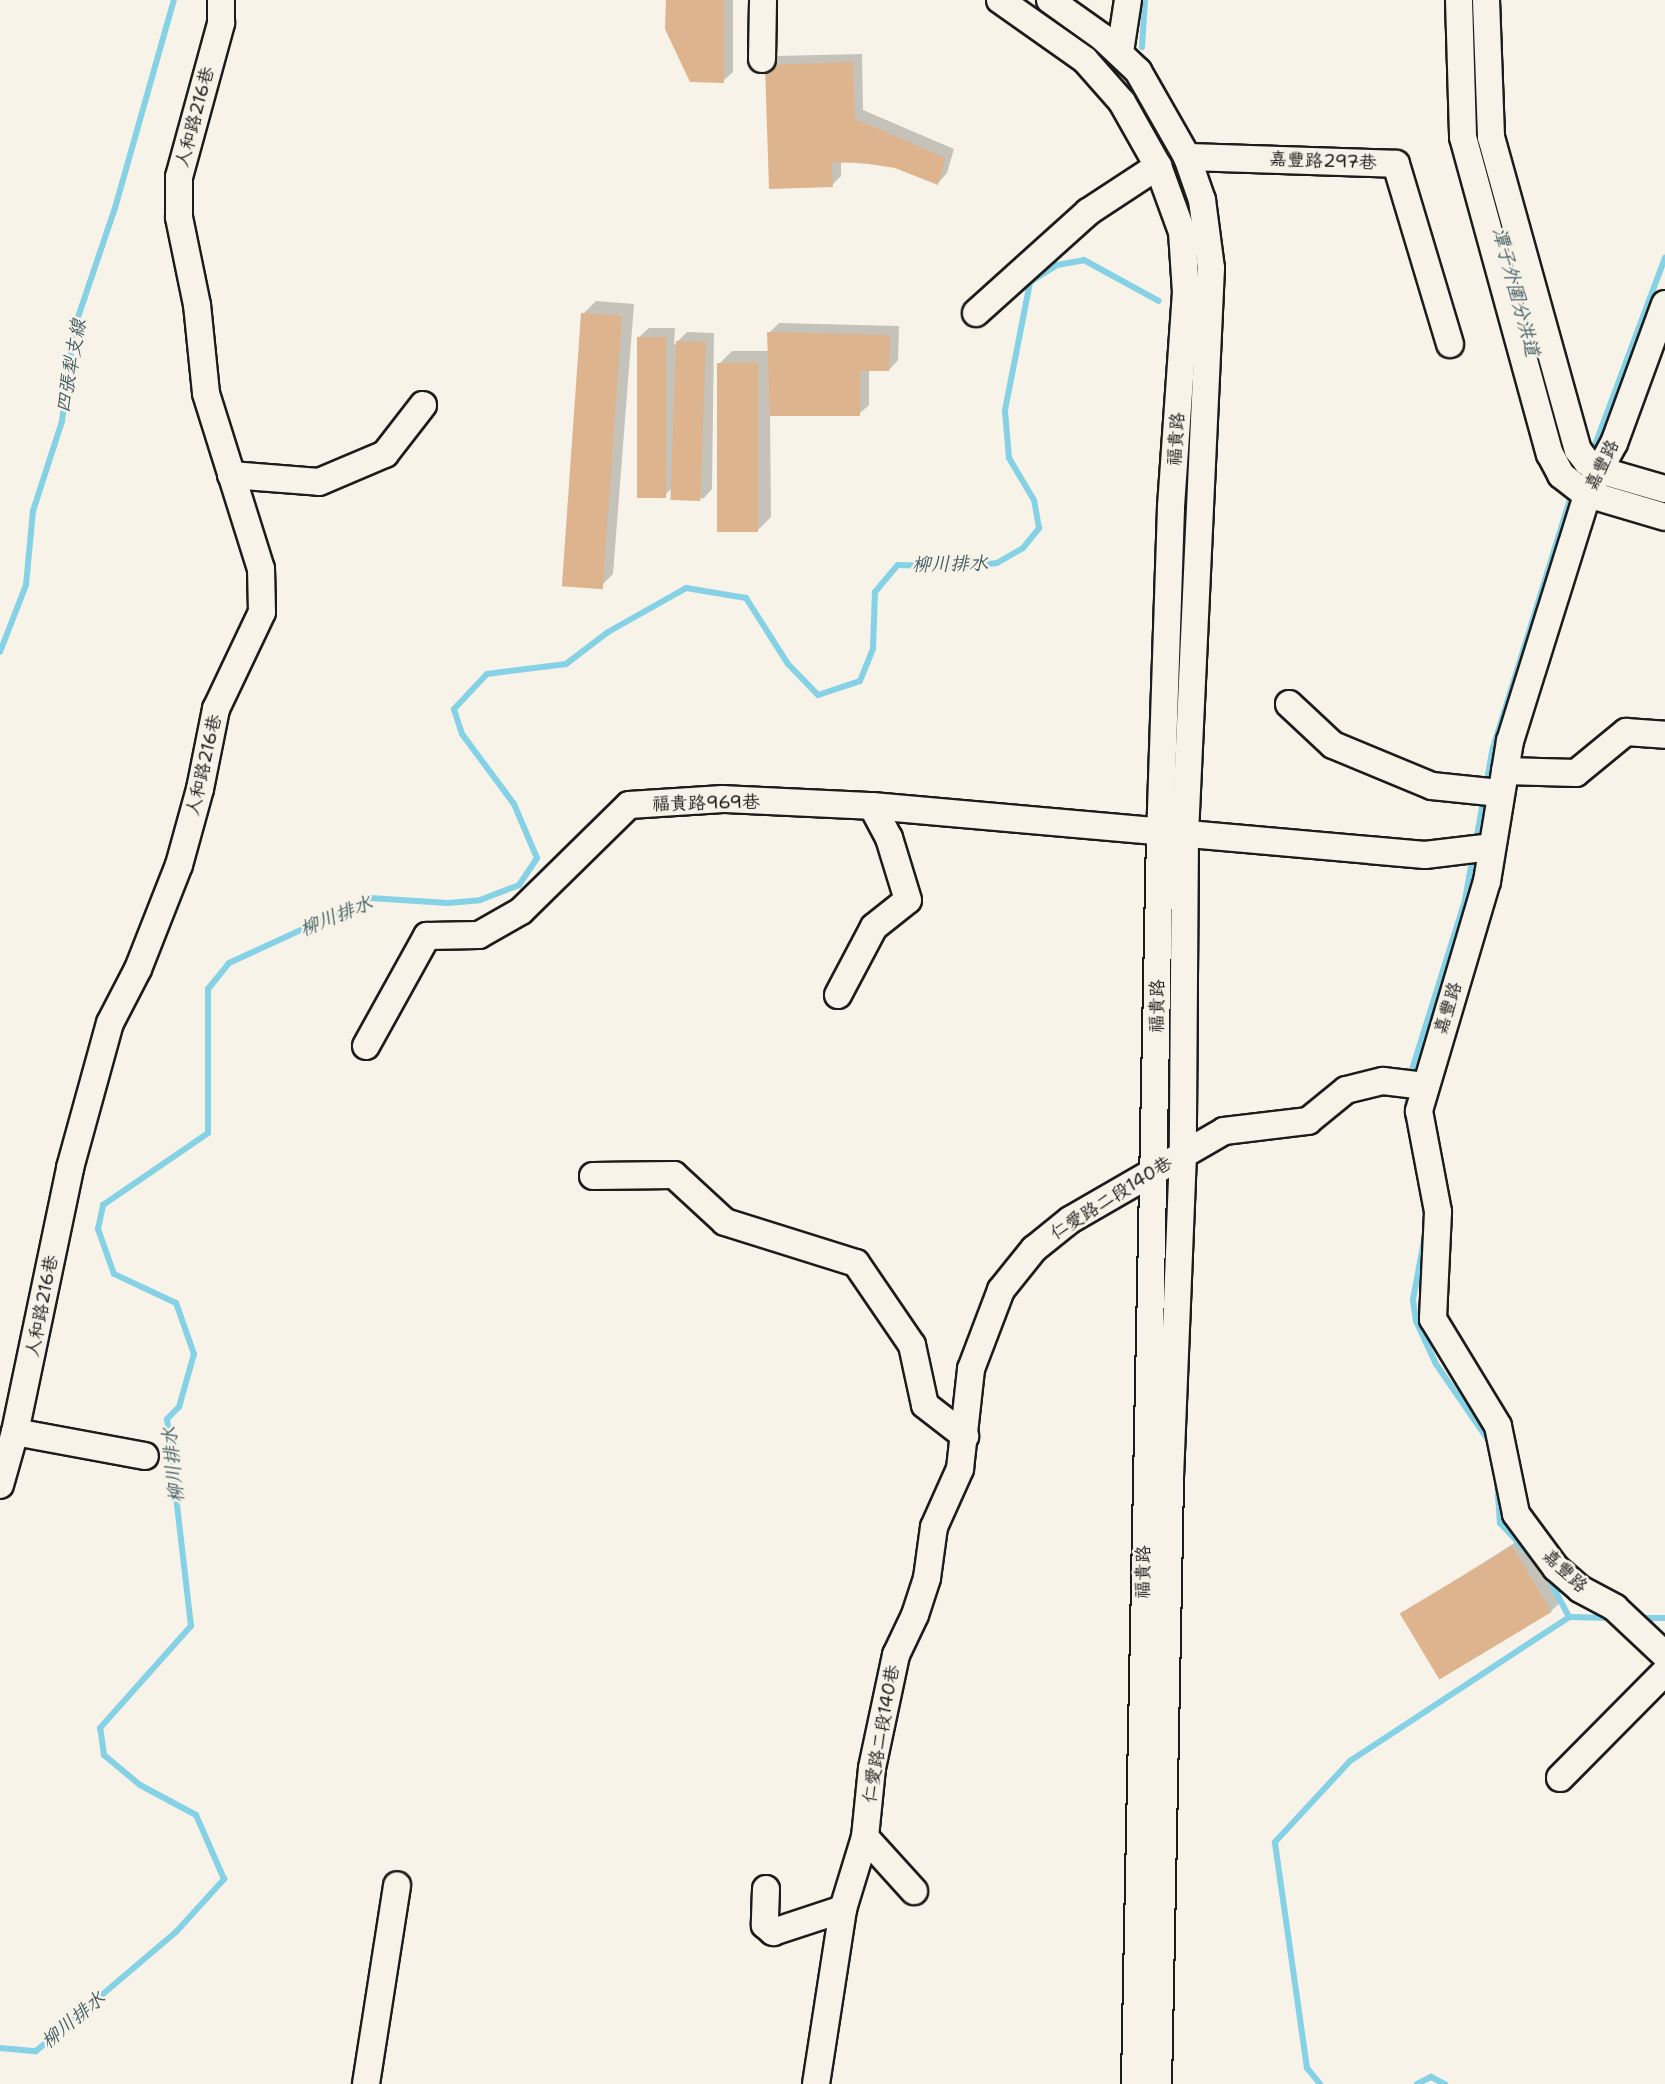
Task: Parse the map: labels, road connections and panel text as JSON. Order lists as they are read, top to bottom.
{
  "streets": {
    "street": [
      "人和路216巷",
      "嘉豐路297巷",
      "福貴路",
      "嘉豐路",
      "福貴路969巷",
      "仁愛路二段140巷"
    ]
  },
  "crossings": [
    ["嘉豐路297巷", "福貴路"],
    ["福貴路", "福貴路969巷"],
    ["福貴路", "仁愛路二段140巷"],
    ["嘉豐路", "福貴路969巷"],
    ["嘉豐路", "仁愛路二段140巷"]
  ],
  "water": ["潭子外圍分洪道", "四張犁支線", "柳川排水"]
}
